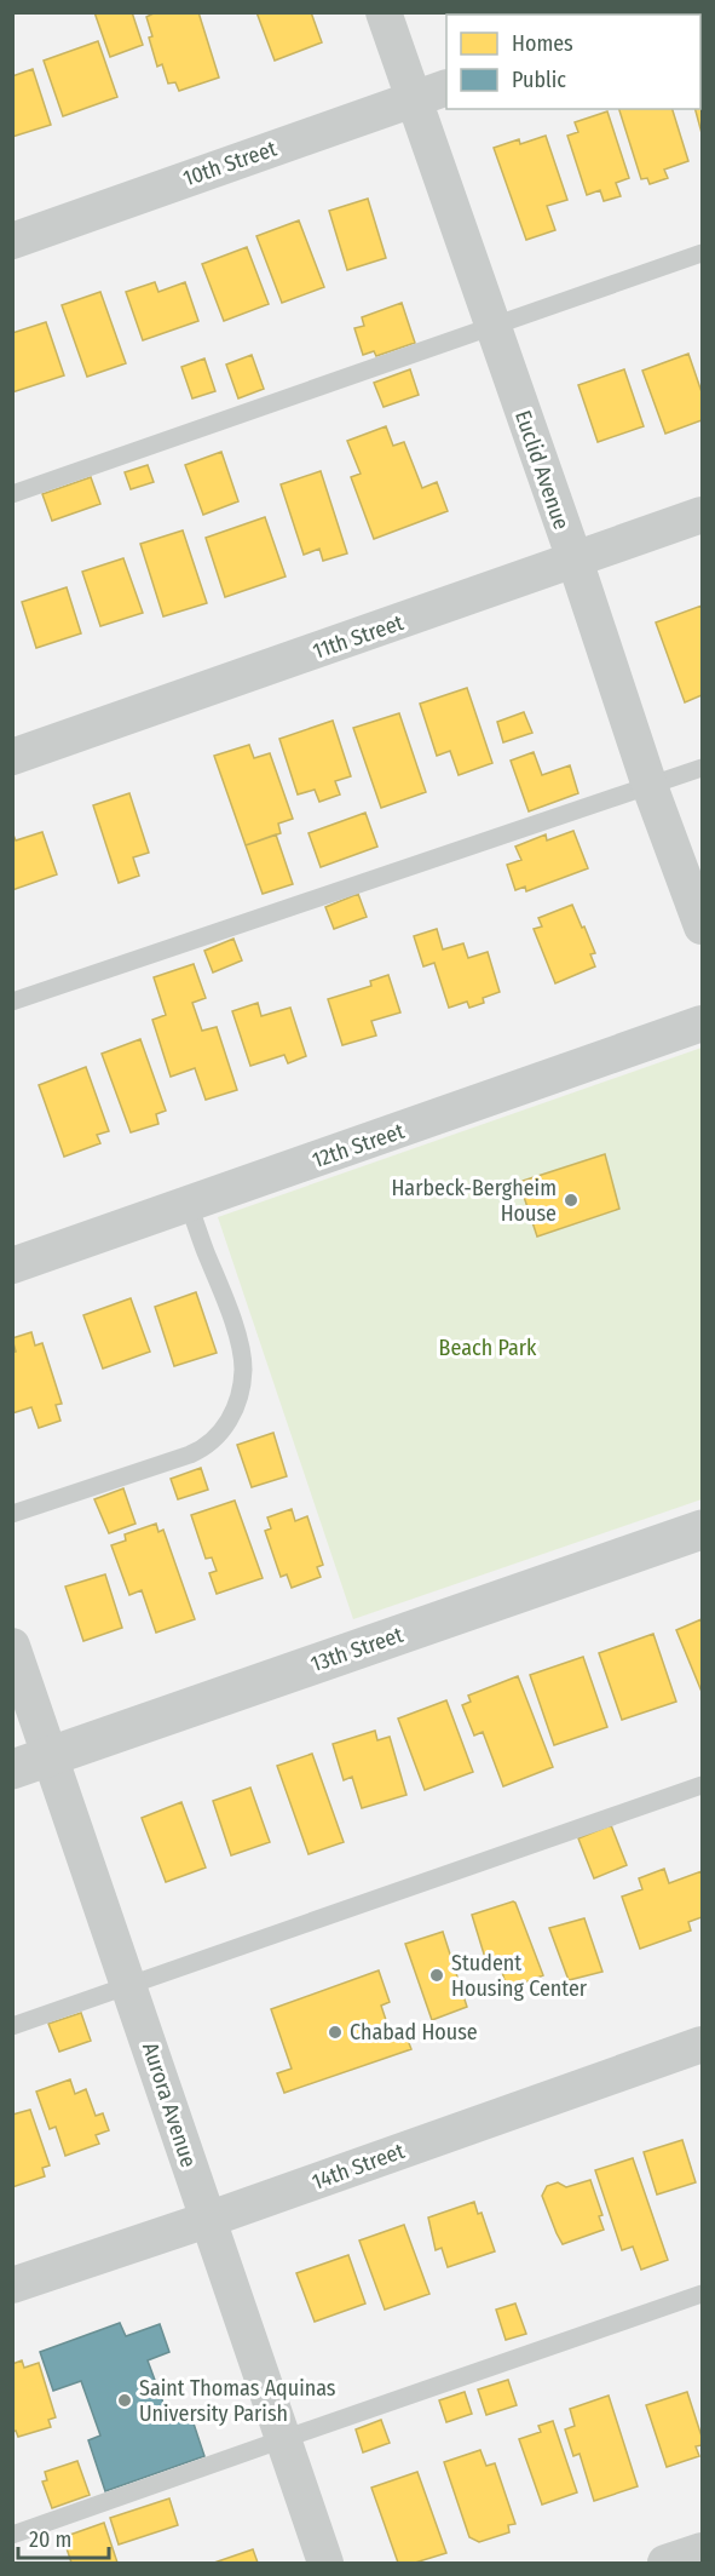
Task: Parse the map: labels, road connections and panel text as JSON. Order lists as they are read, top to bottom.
{
  "streets": {
    "street": [
      "10th Street",
      "Euclid Avenue",
      "11th Street",
      "12th Street",
      "13th Street",
      "Aurora Avenue",
      "14th Street"
    ]
  },
  "crossings": [
    ["10th Street", "Euclid Avenue"],
    ["Euclid Avenue", "11th Street"],
    ["13th Street", "Aurora Avenue"],
    ["Aurora Avenue", "14th Street"]
  ],
  "parks": ["Beach Park"],
  "places": [
    "Harbeck-Bergheim House",
    "Student Housing Center",
    "Chabad House",
    "Saint Thomas Aquinas University Parish"
  ],
  "legend": ["Homes", "Public"],
  "scale_bar": "20 m"
}
